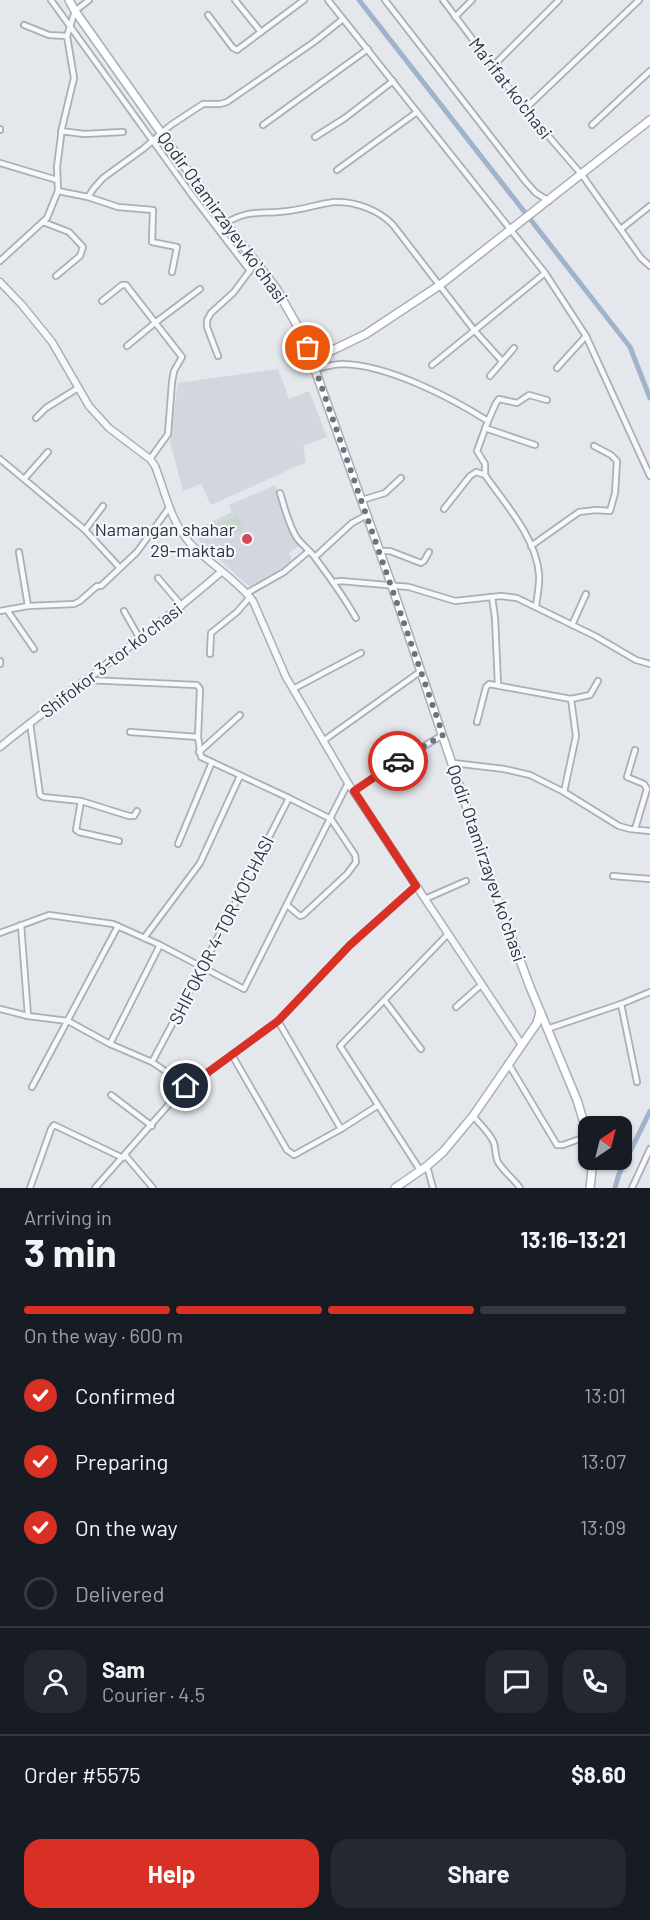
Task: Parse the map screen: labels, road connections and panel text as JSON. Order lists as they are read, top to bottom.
{
  "streets": {
    "main road": ["Qodir Otamirzayev koʻchasi"],
    "street": ["Maʼrifat ko'chasi", "Shifokor 3-tor koʼchasi", "SHIFOKOR 4-TOR KO'CHASI"]
  },
  "places": ["Namangan shahar 29-maktab"],
  "north": "top right",
  "page": {
    "heading": ["3 min", "Arriving in", "13:16–13:21"],
    "panel": [
      "Sam",
      "Courier · 4.5",
      "Order #5575",
      "$8.60"
    ],
    "bar": "On the way · 600 m",
    "list": [
      ["Confirmed", "13:01"],
      ["Preparing", "13:07"],
      ["On the way", "13:09"],
      "Delivered"
    ],
    "buttons": ["Help", "Share"]
  }
}
